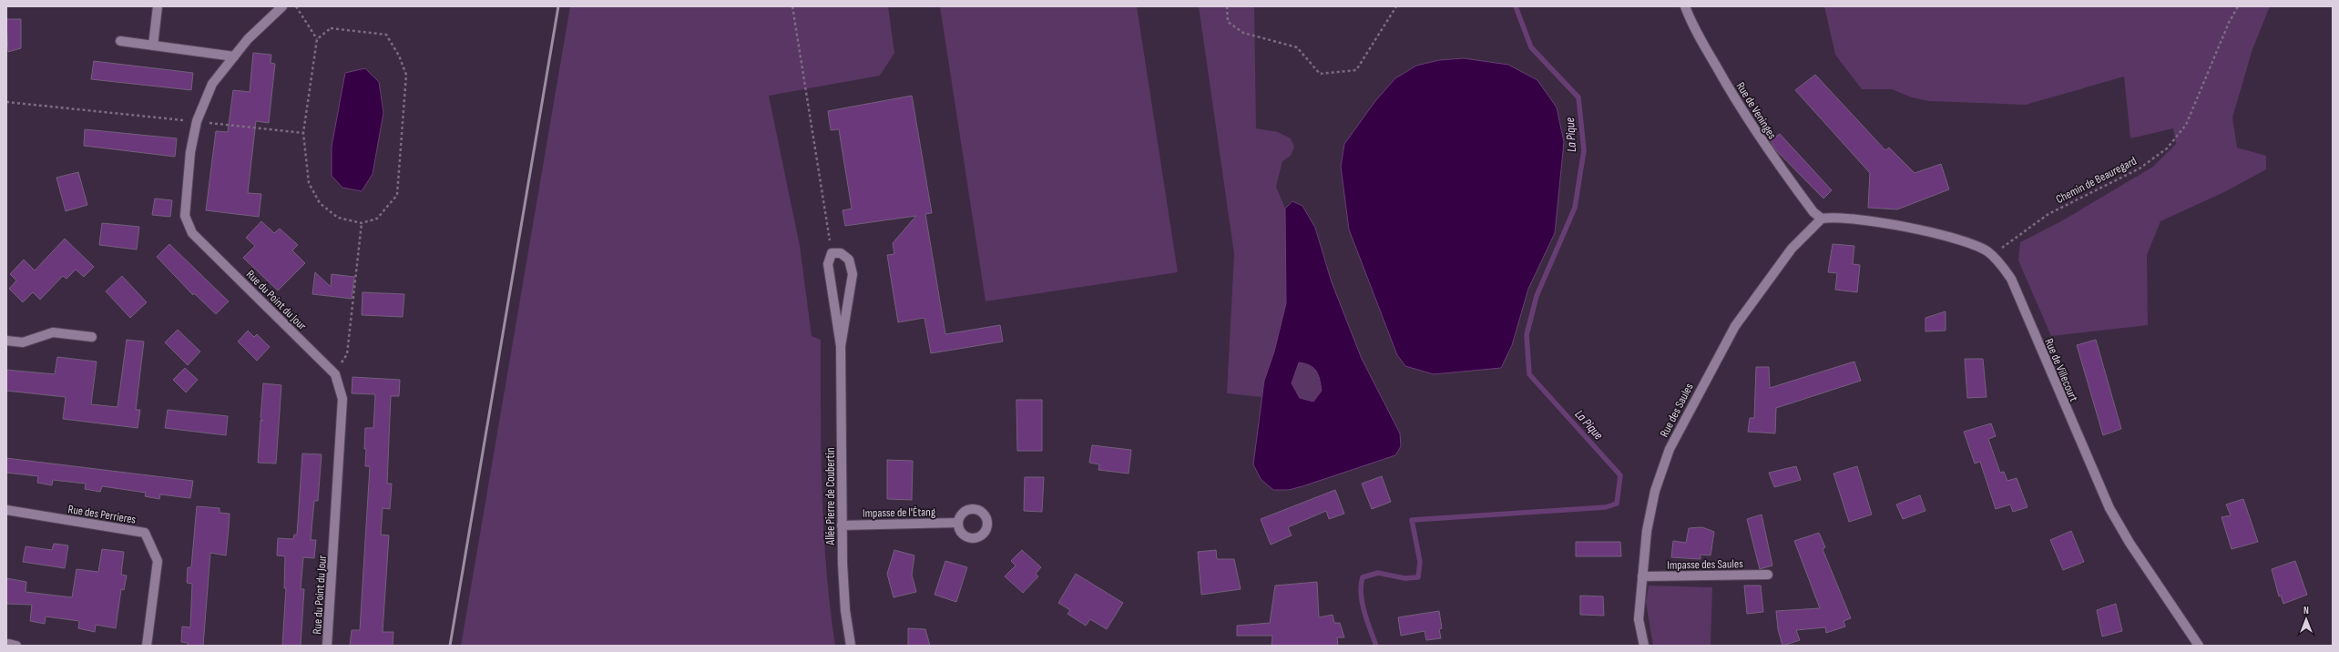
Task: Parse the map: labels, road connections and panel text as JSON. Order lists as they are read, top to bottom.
{
  "streets": {
    "street": [
      "Rue de Veninges",
      "Rue du Point du Jour",
      "Rue de Villecourt",
      "Rue des Saules",
      "Allée Pierre de Coubertin",
      "Impasse de l'Étang",
      "Rue des Perrieres",
      "Impasse des Saules"
    ],
    "path": ["Chemin de Beauregard"]
  },
  "crossings": [
    ["Rue de Veninges", "Rue de Villecourt"],
    ["Rue de Veninges", "Rue des Saules"],
    ["Chemin de Beauregard", "Rue de Villecourt"],
    ["Rue de Villecourt", "Rue des Saules"],
    ["Rue des Saules", "Impasse des Saules"],
    ["Allée Pierre de Coubertin", "Impasse de l'Étang"]
  ],
  "water": ["La Pique"],
  "north": "top"
}
